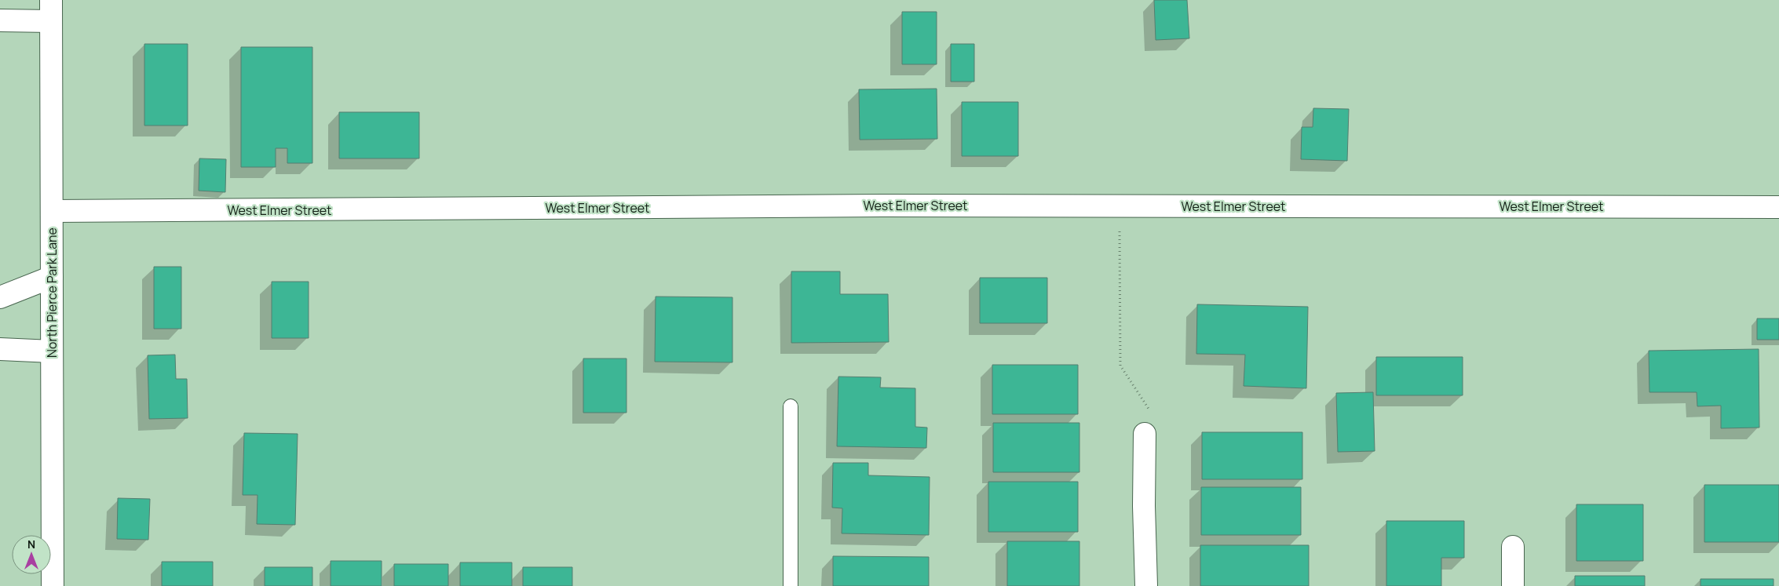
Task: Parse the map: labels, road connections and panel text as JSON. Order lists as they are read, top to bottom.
{
  "streets": {
    "street": ["West Elmer Street", "North Pierce Park Lane"]
  },
  "crossings": [
    ["West Elmer Street", "North Pierce Park Lane"]
  ],
  "north": "top"
}
